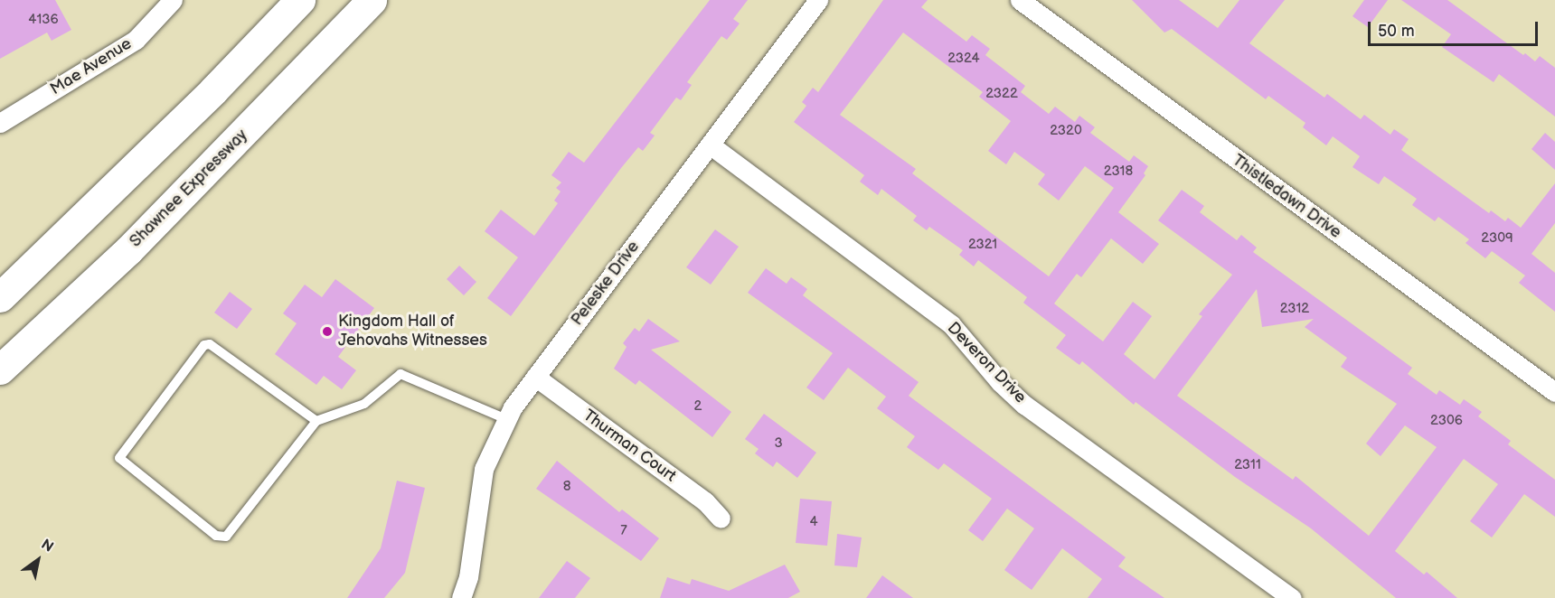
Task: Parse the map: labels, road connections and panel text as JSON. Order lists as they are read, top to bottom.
{
  "streets": {
    "highway": ["Shawnee Expressway"],
    "street": [
      "Mae Avenue",
      "Thistledawn Drive",
      "Peleske Drive",
      "Deveron Drive",
      "Thurman Court"
    ]
  },
  "crossings": [
    ["Peleske Drive", "Deveron Drive"],
    ["Peleske Drive", "Thurman Court"]
  ],
  "places": ["Kingdom Hall of Jehovahs Witnesses"],
  "house_numbers": [
    "4136",
    "2324",
    "2322",
    "2320",
    "2318",
    "2309",
    "2321",
    "2312",
    "2",
    "2306",
    "3",
    "2311",
    "8",
    "4",
    "7"
  ],
  "scale_bar": "50 m",
  "north": "top right"
}
